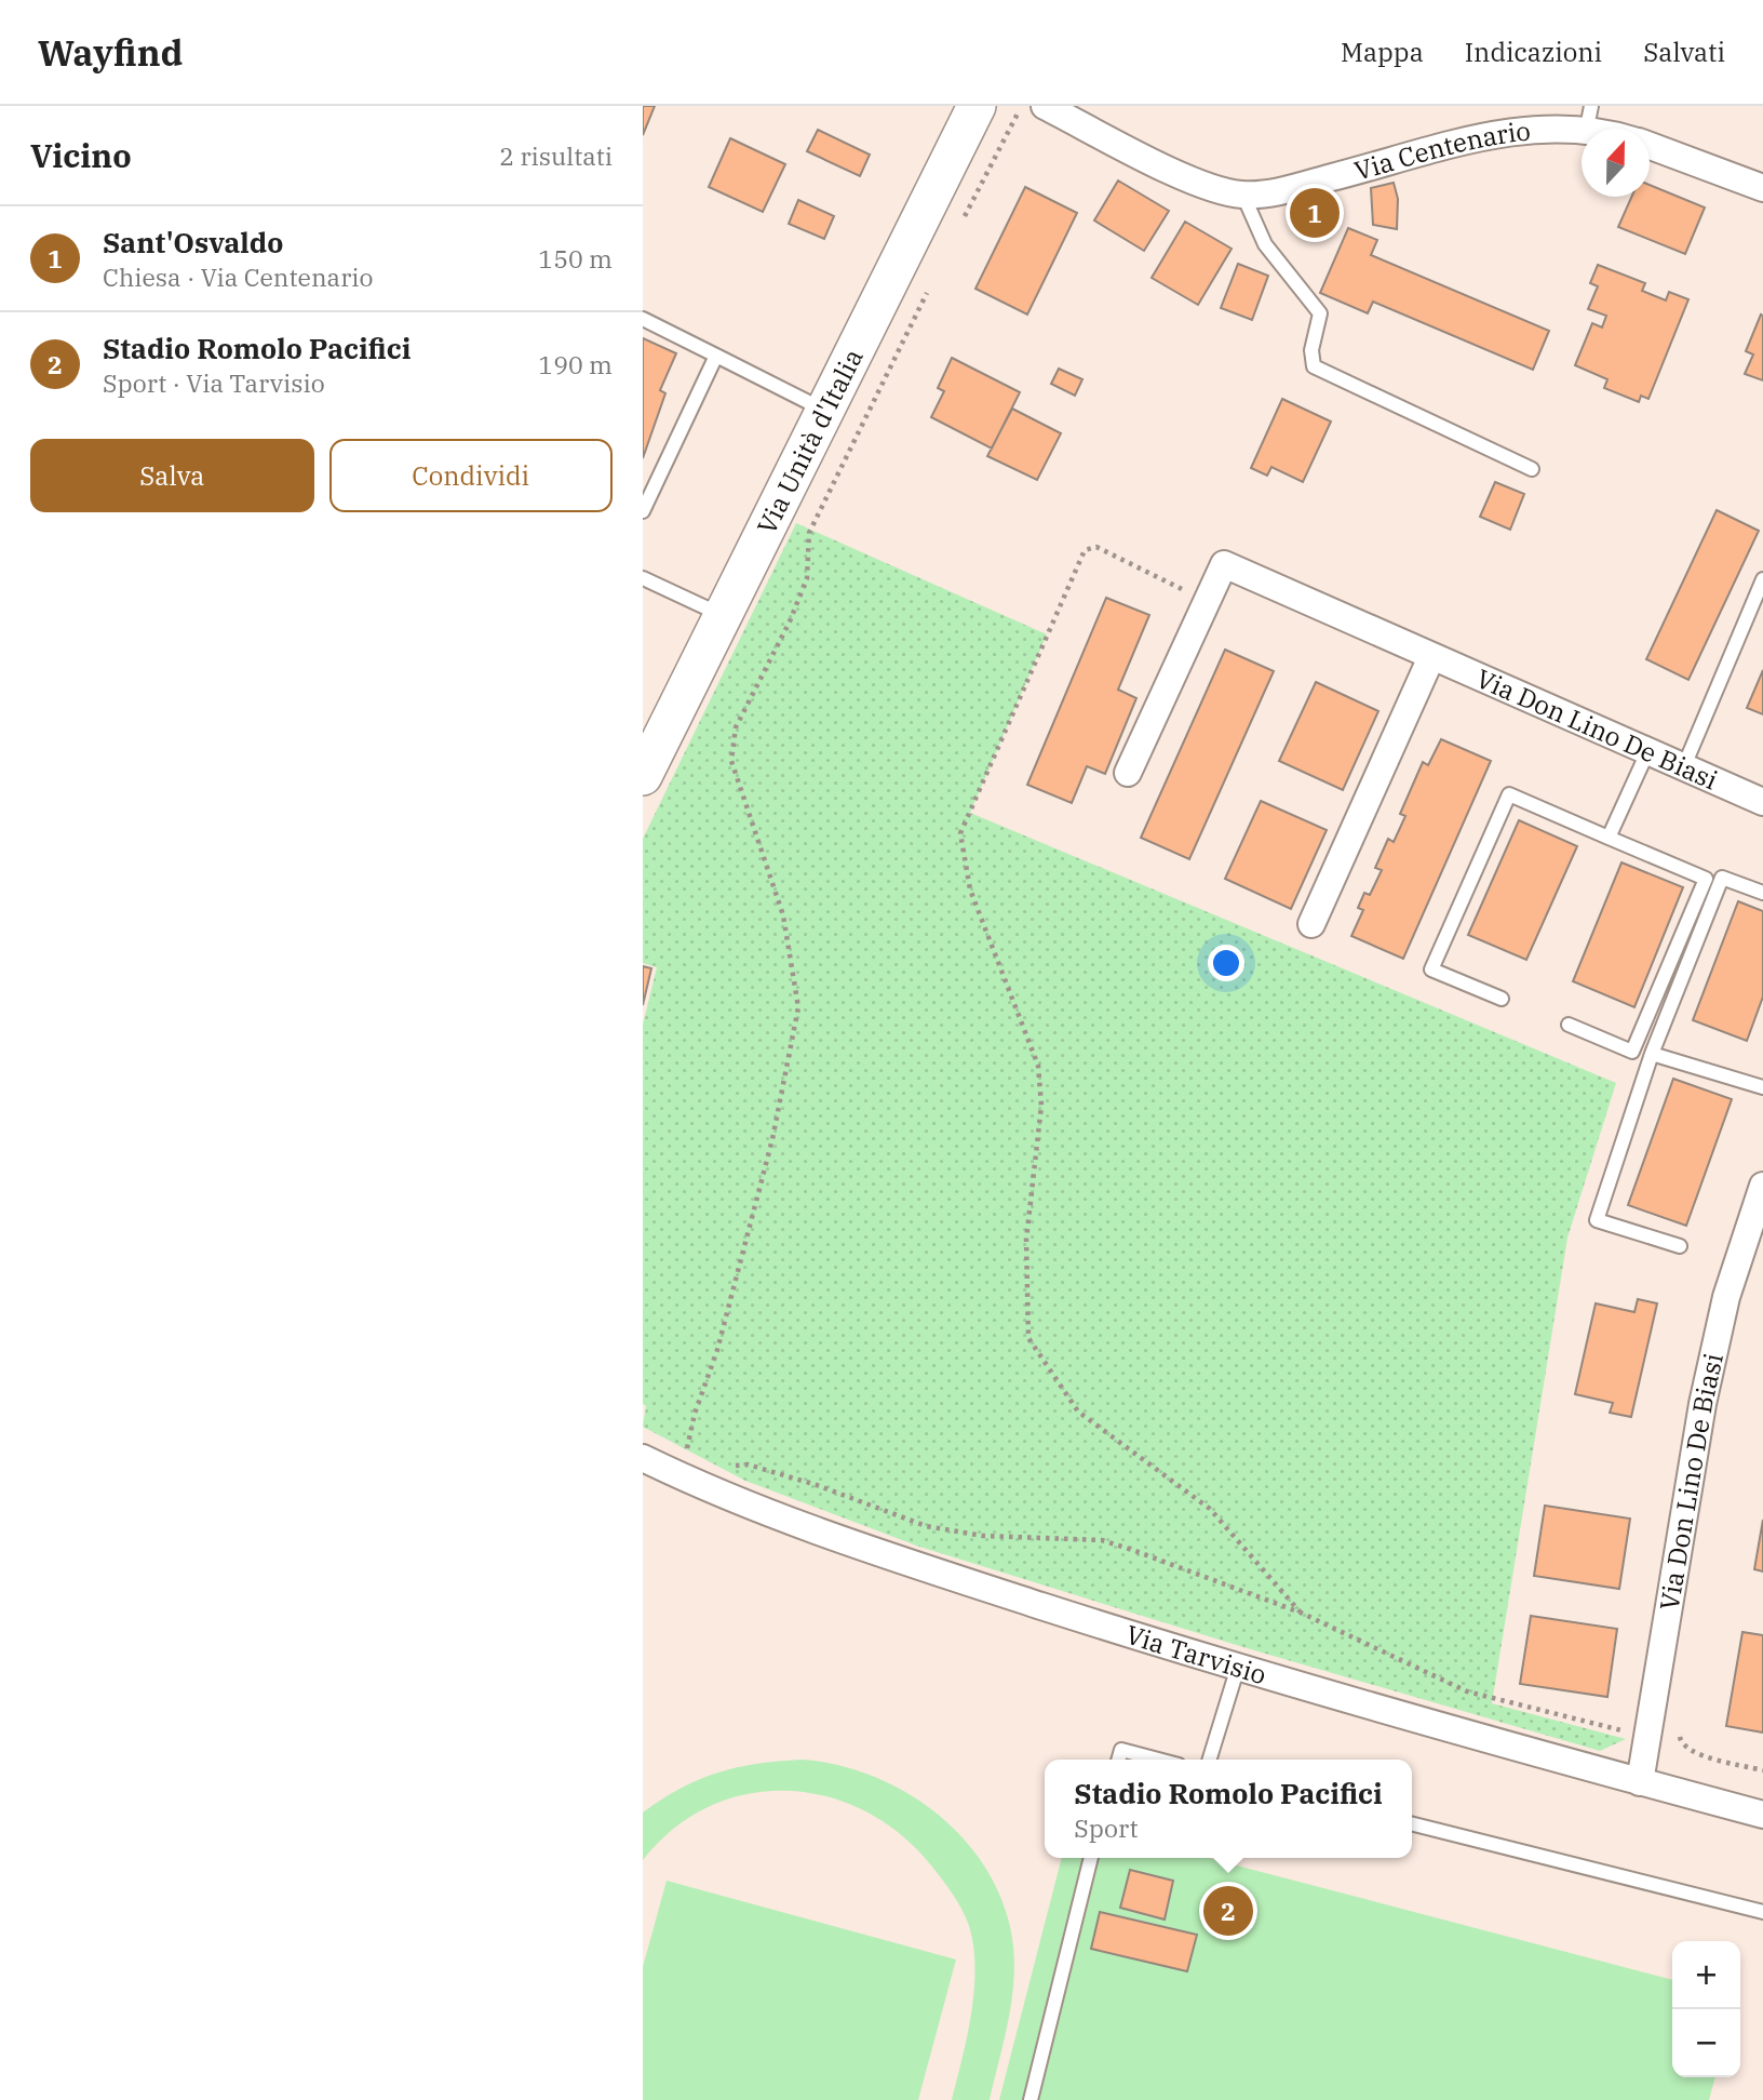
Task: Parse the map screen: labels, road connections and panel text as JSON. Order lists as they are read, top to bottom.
{
  "streets": {
    "main road": ["Via Unità d'Italia"],
    "street": ["Via Centenario", "Via Don Lino De Biasi", "Via Tarvisio"]
  },
  "crossings": [
    ["Via Don Lino De Biasi", "Via Tarvisio"]
  ],
  "north": "top",
  "page": {
    "header": "Wayfind",
    "nav": ["Mappa", "Indicazioni", "Salvati"],
    "heading": ["Vicino", "2 risultati"],
    "pins": ["1", "2"],
    "list": [
      {
        "mark": "1",
        "name": "Sant'Osvaldo",
        "note": "Chiesa · Via Centenario",
        "value": "150 m"
      },
      {
        "mark": "2",
        "name": "Stadio Romolo Pacifici",
        "note": "Sport · Via Tarvisio",
        "value": "190 m"
      }
    ],
    "buttons": ["Salva", "Condividi"],
    "popup": ["Stadio Romolo Pacifici", "Sport"],
    "map_buttons": ["+", "−"]
  }
}
